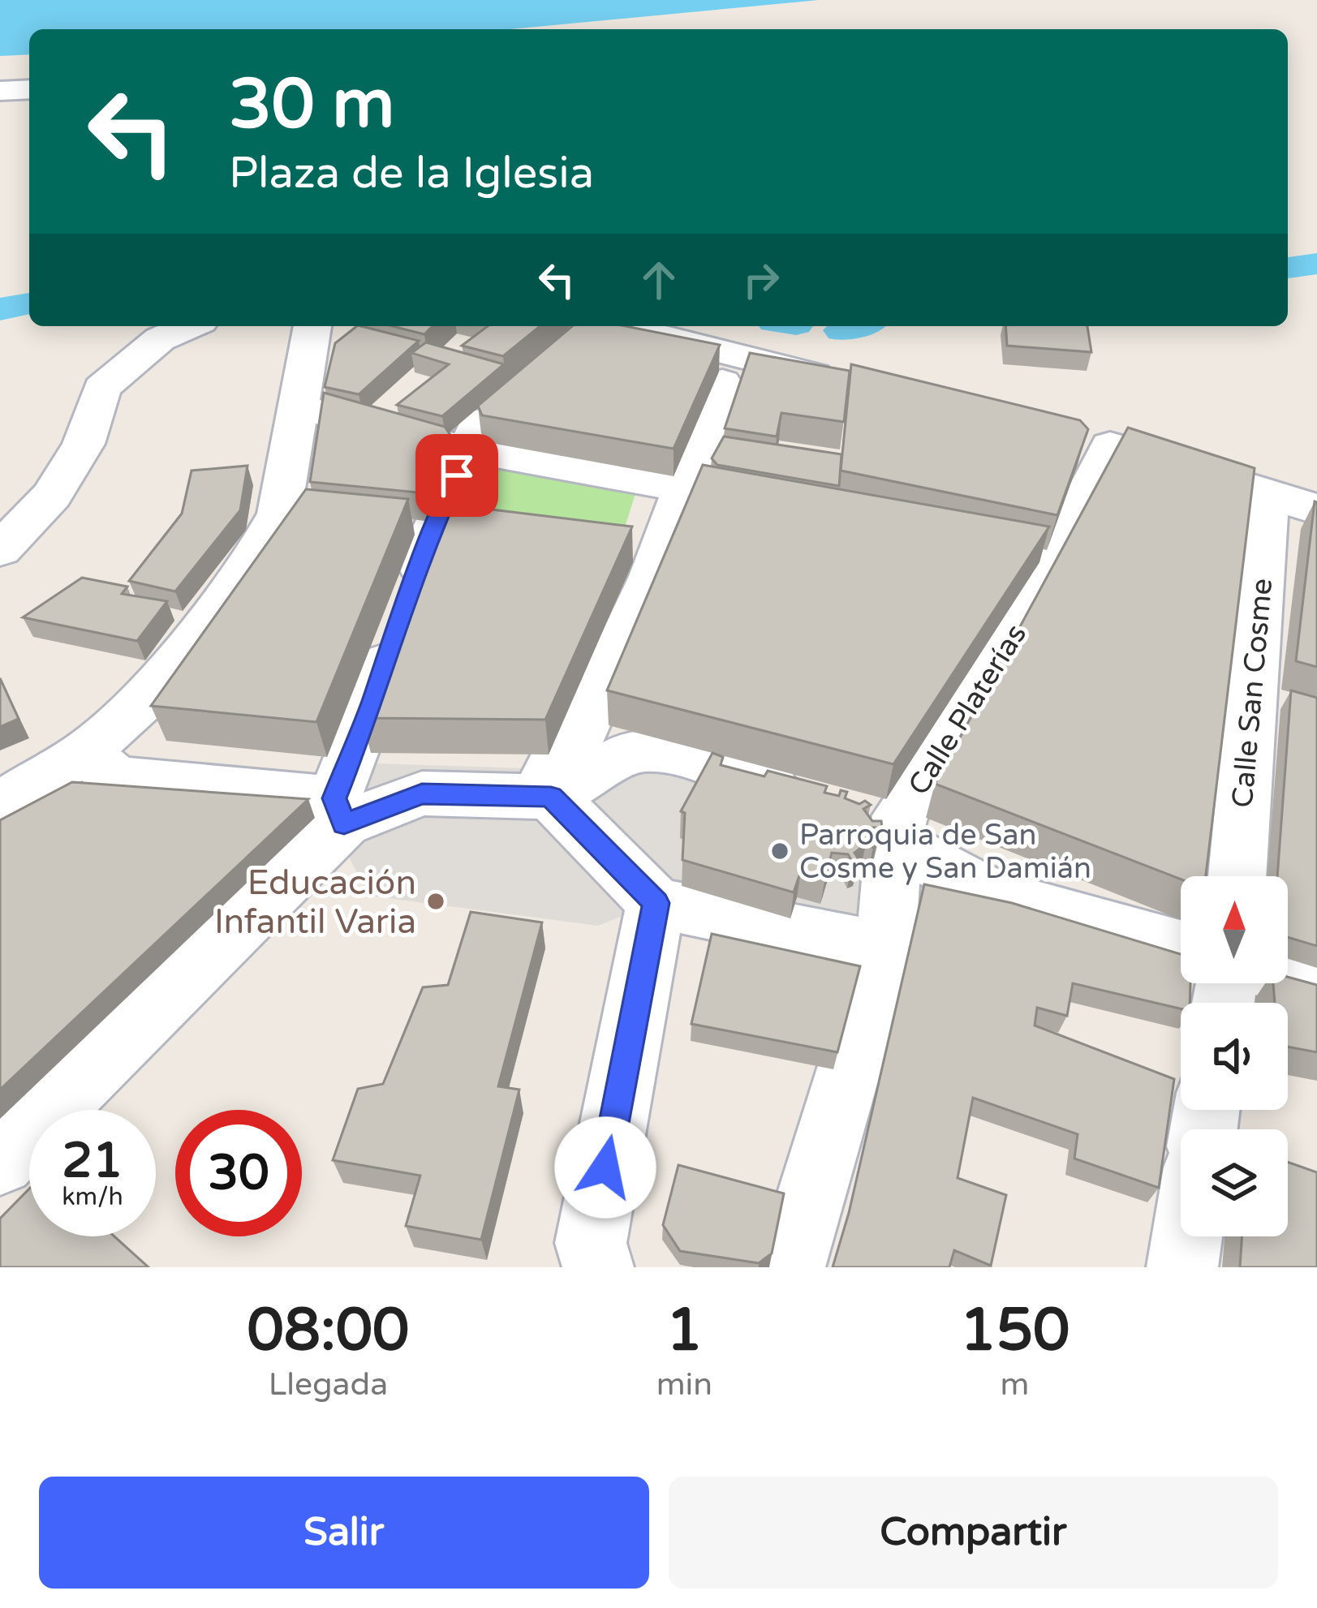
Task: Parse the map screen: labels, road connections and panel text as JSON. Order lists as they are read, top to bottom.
{
  "streets": {
    "street": ["Calle San Cosme", "Calle Platerías"]
  },
  "crossings": [
    ["Calle San Cosme", "Calle Platerías"]
  ],
  "places": ["Parroquia de San Cosme y San Damián", "Educación Infantil Varia"],
  "north": "top",
  "page": {
    "turn": ["30 m", "Plaza de la Iglesia"],
    "speed": "21 km/h",
    "limit": "30",
    "eta": [
      "08:00",
      "Llegada",
      "1",
      "min",
      "150",
      "m"
    ],
    "buttons": ["Salir", "Compartir"]
  }
}
